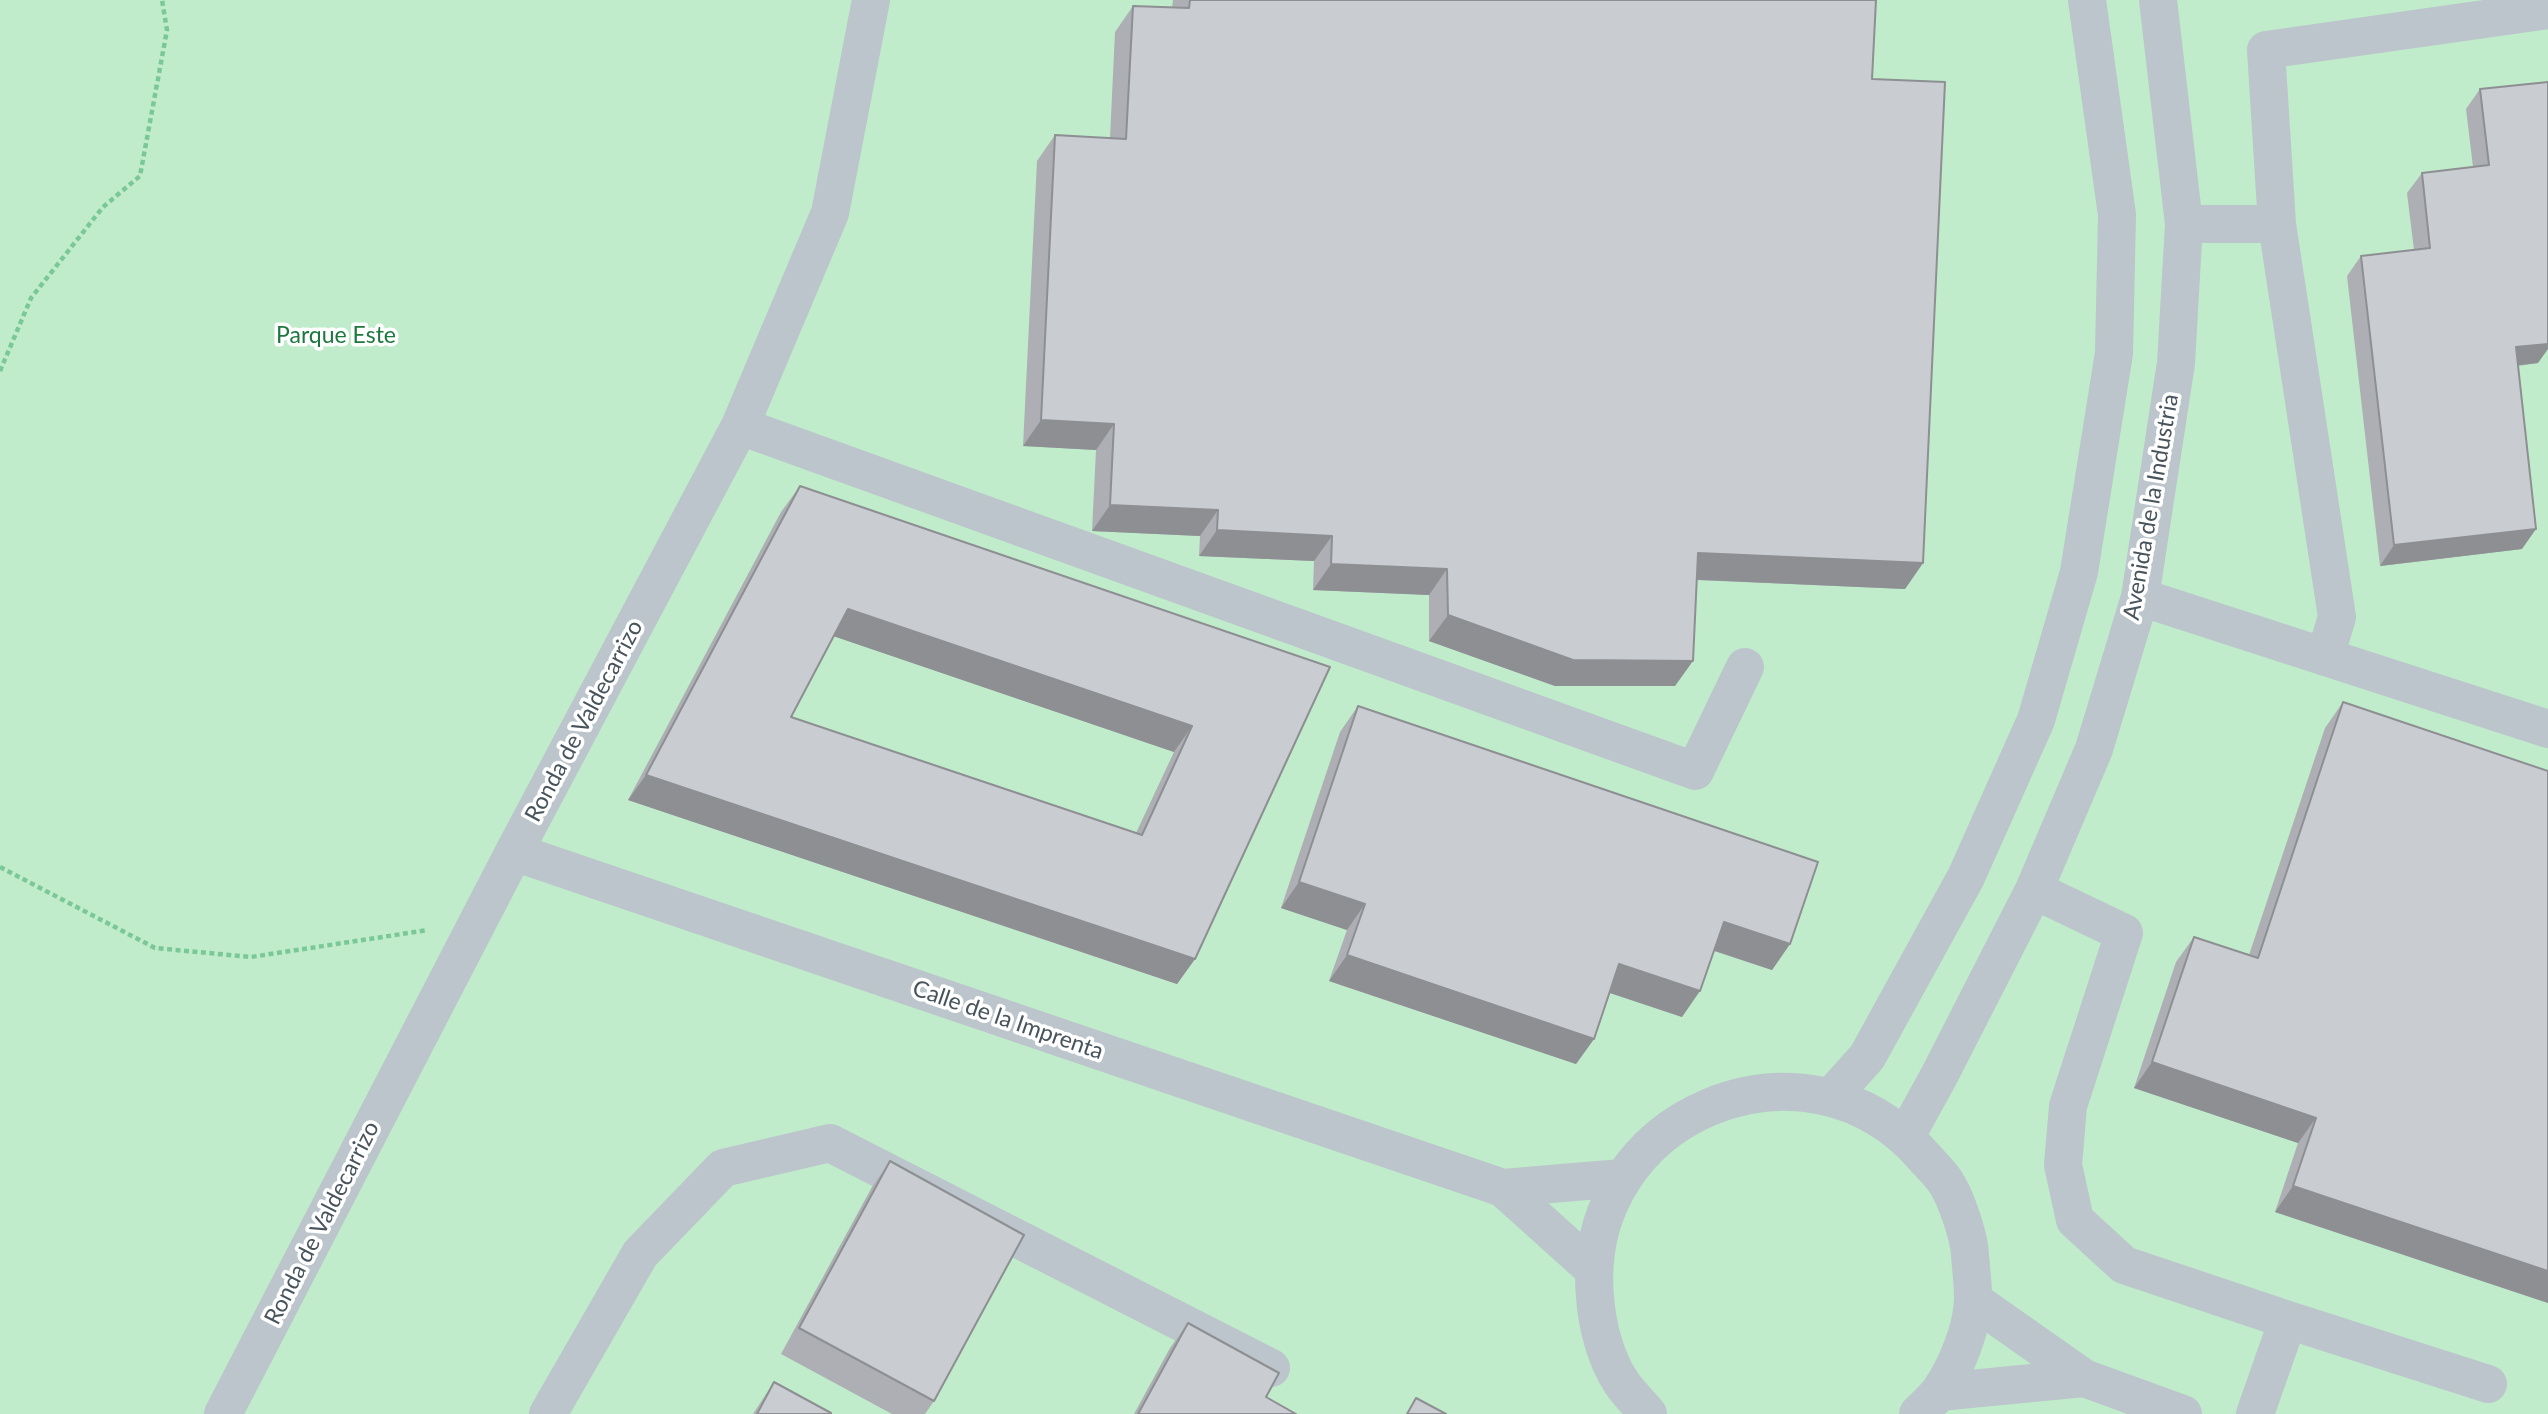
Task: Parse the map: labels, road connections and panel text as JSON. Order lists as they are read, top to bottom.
{
  "streets": {
    "street": ["Avenida de la Industria", "Ronda de Valdecarrizo", "Calle de la Imprenta"]
  },
  "crossings": [
    ["Ronda de Valdecarrizo", "Calle de la Imprenta"]
  ],
  "parks": ["Parque Este"]
}
